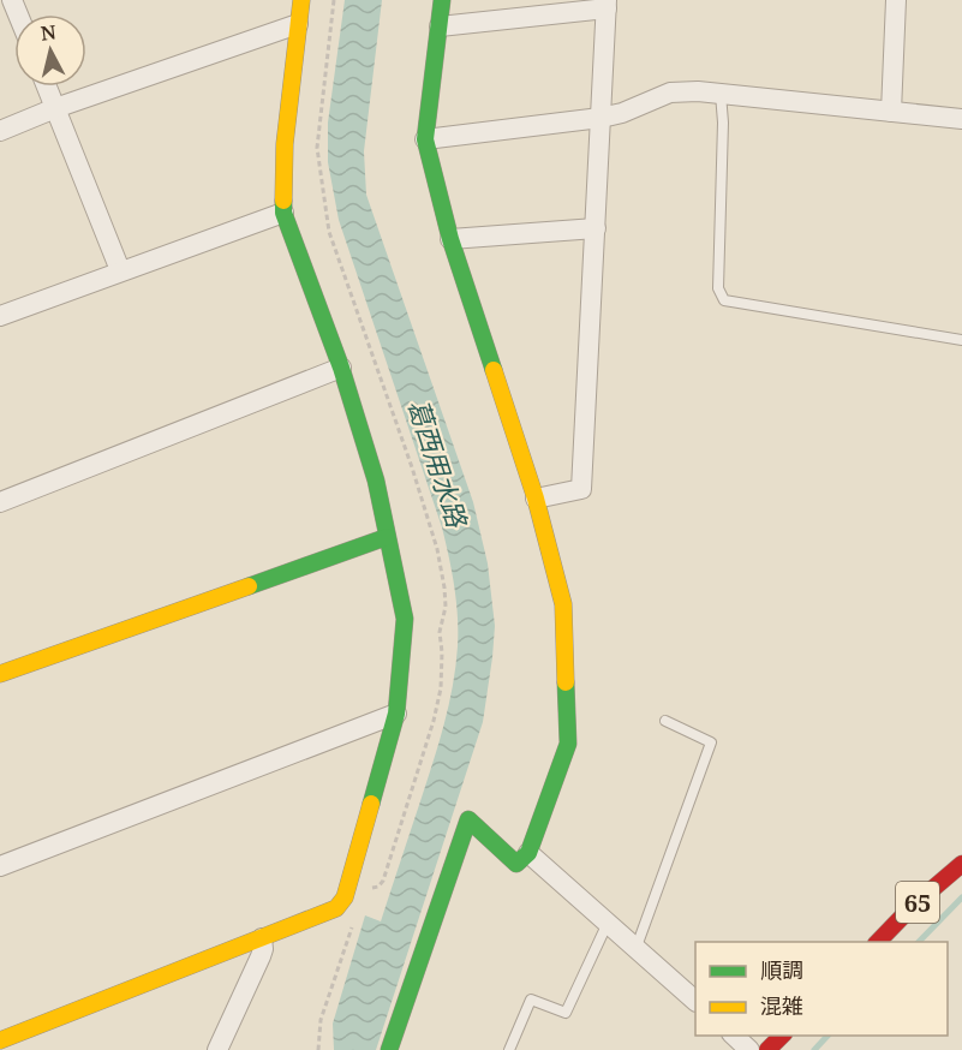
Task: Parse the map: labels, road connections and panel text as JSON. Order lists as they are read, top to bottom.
{
  "streets": {
    "street": ["65"]
  },
  "water": ["葛西用水路"],
  "legend": ["順調", "混雑"],
  "north": "top"
}
